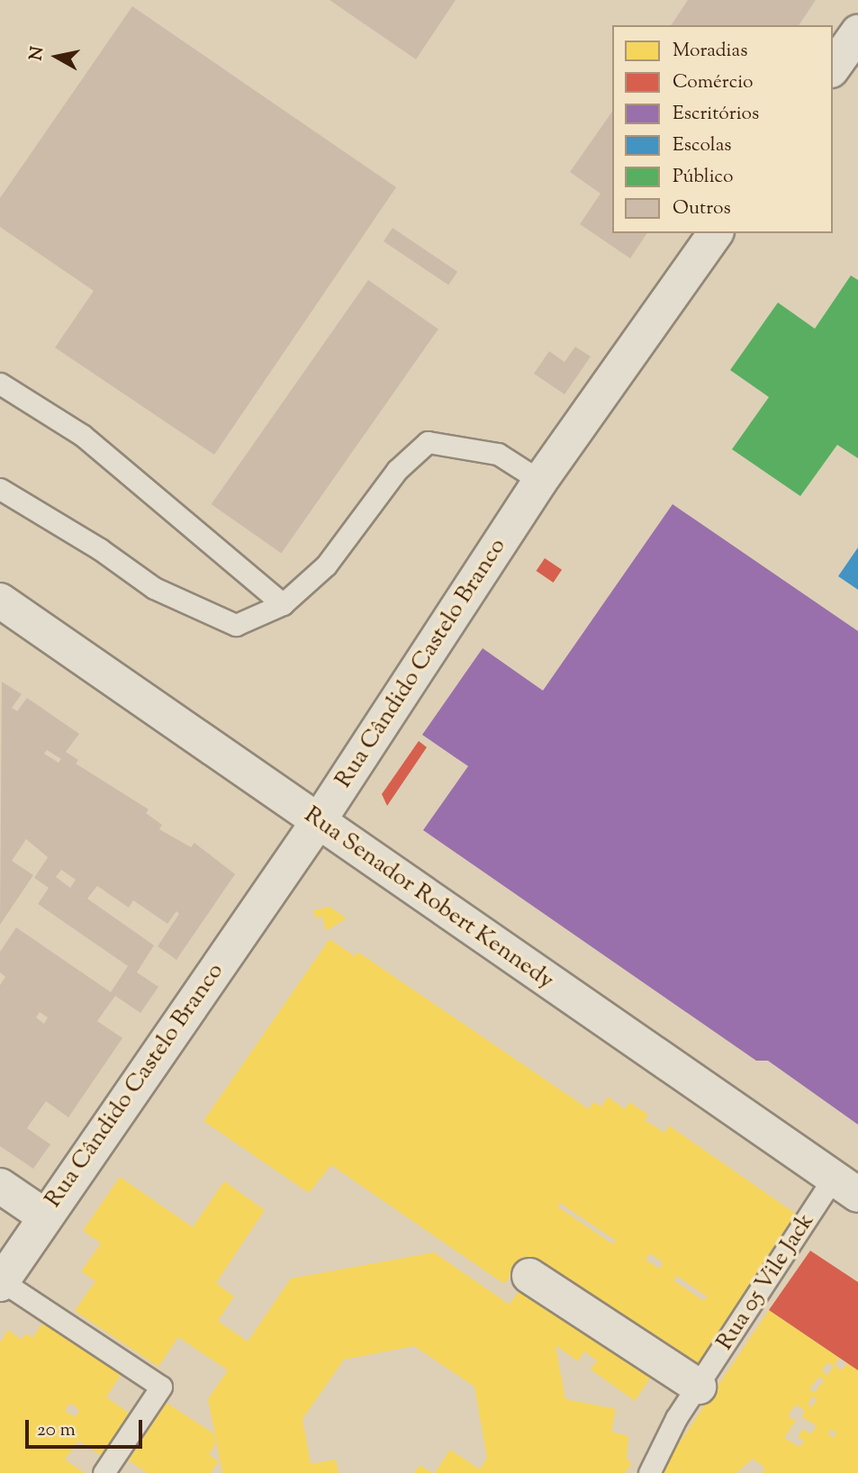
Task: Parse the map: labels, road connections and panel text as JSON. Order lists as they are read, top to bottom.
{
  "streets": {
    "street": ["Rua Cândido Castelo Branco", "Rua Senador Robert Kennedy"],
    "lane": ["Rua 05 Vile Jack"]
  },
  "crossings": [
    ["Rua Cândido Castelo Branco", "Rua Senador Robert Kennedy"],
    ["Rua Senador Robert Kennedy", "Rua 05 Vile Jack"]
  ],
  "legend": [
    "Moradias",
    "Comércio",
    "Escritórios",
    "Escolas",
    "Público",
    "Outros"
  ],
  "scale_bar": "20 m",
  "north": "left"
}
